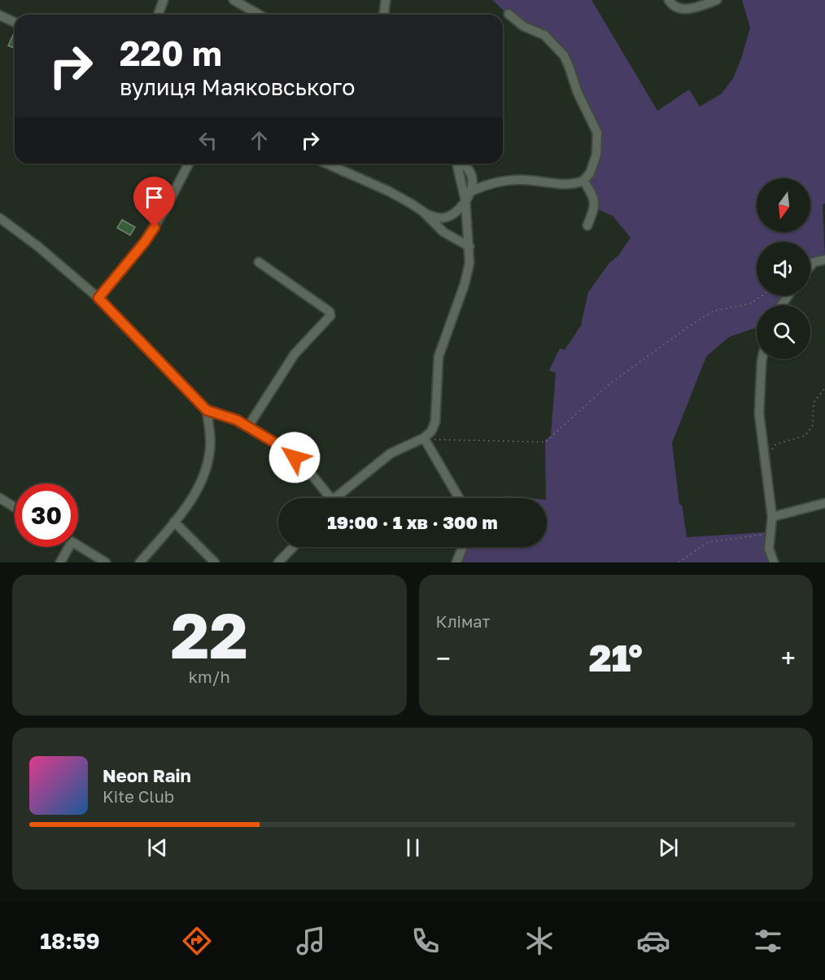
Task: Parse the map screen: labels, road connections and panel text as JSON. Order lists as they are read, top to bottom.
{
  "north": "bottom",
  "page": {
    "turn": ["220 m", "вулиця Маяковського"],
    "limit": "30",
    "trip": "19:00 · 1 хв · 300 m",
    "tile": [
      ["22", "km/h"],
      "Клімат"
    ],
    "heat": ["−", "21°", "+"],
    "song": ["Neon Rain", "Kite Club"],
    "tabs": "18:59"
  }
}
